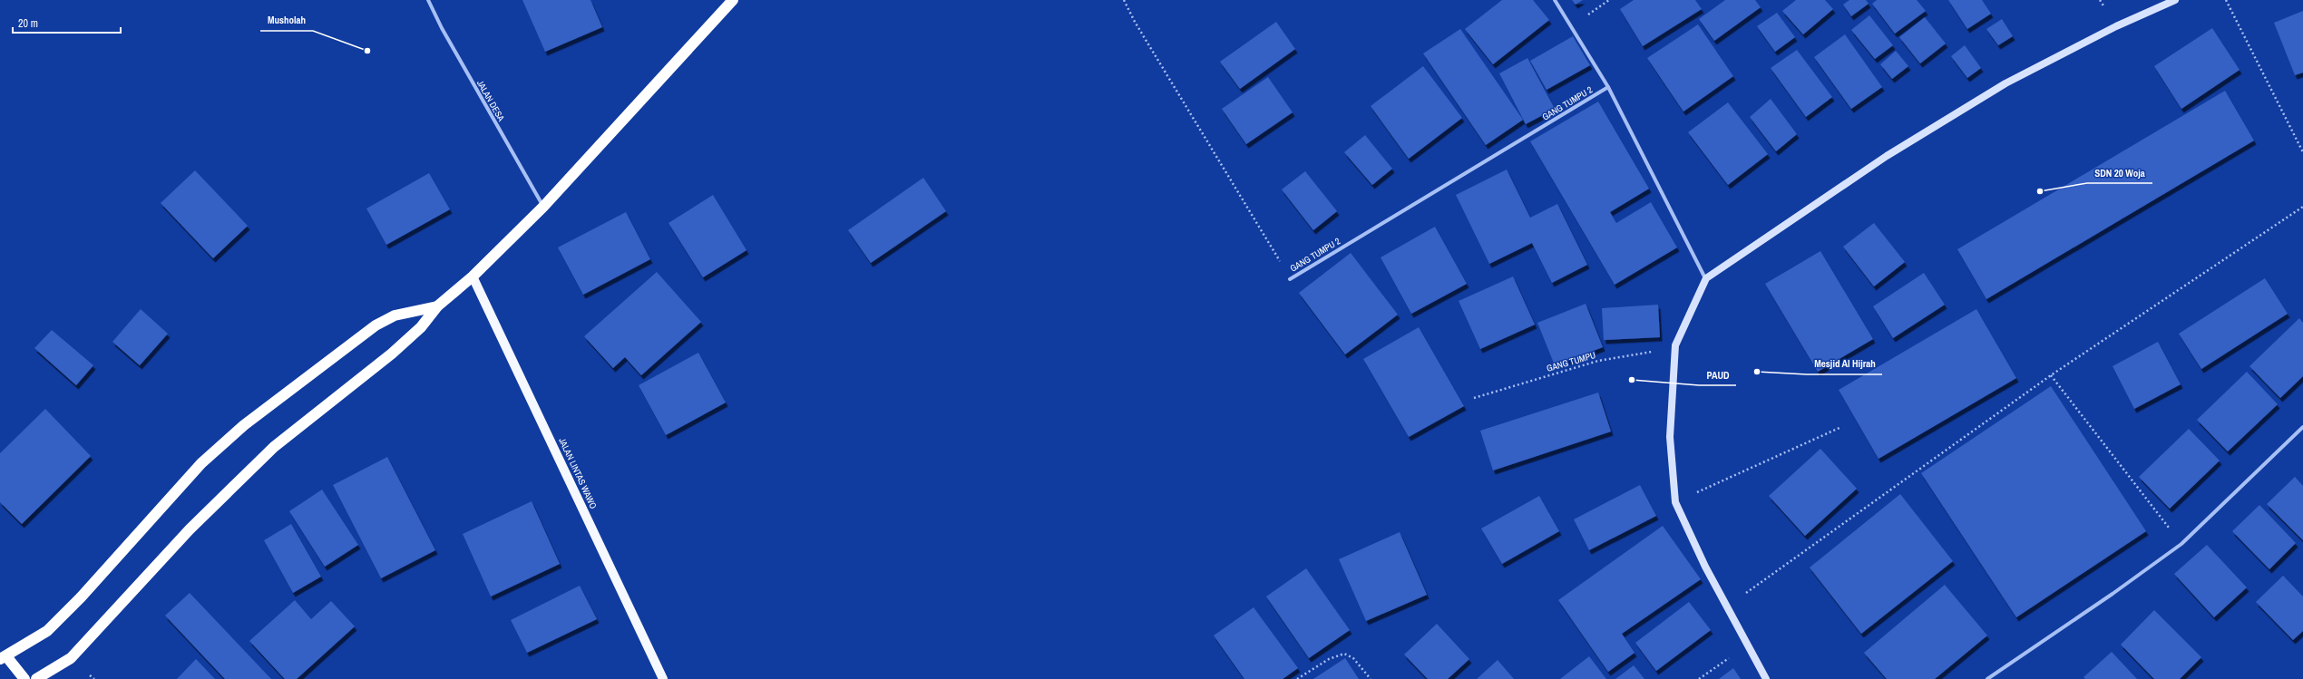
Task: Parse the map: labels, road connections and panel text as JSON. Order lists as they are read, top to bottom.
{
  "streets": {
    "main road": ["JALAN LINTAS WAWO"],
    "street": ["JALAN DESA", "GANG TUMPU 2"],
    "path": ["GANG TUMPU"]
  },
  "places": [
    "Musholah",
    "SDN 20 Woja",
    "Mesjid Al Hijrah",
    "PAUD"
  ],
  "scale_bar": "20 m"
}
